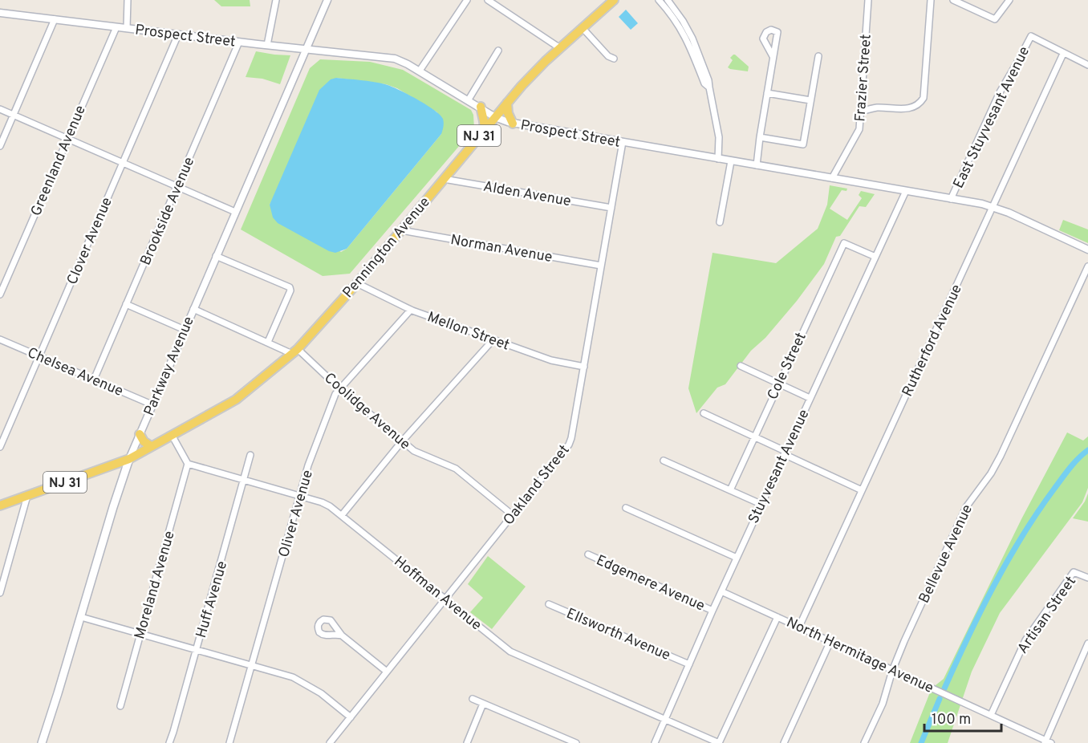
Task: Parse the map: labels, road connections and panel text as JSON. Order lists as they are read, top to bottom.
{
  "streets": {
    "main road": ["NJ 31", "Pennington Avenue", "Parkway Avenue"],
    "street": [
      "Prospect Street",
      "Frazier Street",
      "East Stuyvesant Avenue",
      "Greenland Avenue",
      "Alden Avenue",
      "Brookside Avenue",
      "Clover Avenue",
      "Norman Avenue",
      "Mellon Street",
      "Rutherford Avenue",
      "Cole Street",
      "Chelsea Avenue",
      "Coolidge Avenue",
      "Stuyvesant Avenue",
      "Oakland Street",
      "Oliver Avenue",
      "Bellevue Avenue",
      "Edgemere Avenue",
      "Moreland Avenue",
      "Hoffman Avenue",
      "Huff Avenue",
      "Artisan Street",
      "Ellsworth Avenue",
      "North Hermitage Avenue"
    ]
  },
  "crossings": [
    ["Prospect Street", "Frazier Street"],
    ["Prospect Street", "East Stuyvesant Avenue"],
    ["Prospect Street", "Greenland Avenue"],
    ["Prospect Street", "Brookside Avenue"],
    ["Prospect Street", "Clover Avenue"],
    ["Prospect Street", "Pennington Avenue"],
    ["Prospect Street", "Rutherford Avenue"],
    ["Prospect Street", "Parkway Avenue"],
    ["Prospect Street", "Stuyvesant Avenue"],
    ["Prospect Street", "Oakland Street"],
    ["East Stuyvesant Avenue", "Rutherford Avenue"],
    ["NJ 31", "Pennington Avenue"],
    ["NJ 31", "Parkway Avenue"],
    ["Alden Avenue", "Pennington Avenue"],
    ["Alden Avenue", "Oakland Street"],
    ["Brookside Avenue", "Chelsea Avenue"],
    ["Clover Avenue", "Chelsea Avenue"],
    ["Pennington Avenue", "Norman Avenue"],
    ["Pennington Avenue", "Mellon Street"],
    ["Pennington Avenue", "Parkway Avenue"],
    ["Pennington Avenue", "Coolidge Avenue"],
    ["Norman Avenue", "Oakland Street"],
    ["Mellon Street", "Oakland Street"],
    ["Mellon Street", "Oliver Avenue"],
    ["Rutherford Avenue", "North Hermitage Avenue"],
    ["Parkway Avenue", "Chelsea Avenue"],
    ["Parkway Avenue", "Coolidge Avenue"],
    ["Cole Street", "Stuyvesant Avenue"],
    ["Coolidge Avenue", "Oakland Street"],
    ["Coolidge Avenue", "Oliver Avenue"],
    ["Stuyvesant Avenue", "Edgemere Avenue"],
    ["Stuyvesant Avenue", "Hoffman Avenue"],
    ["Stuyvesant Avenue", "Ellsworth Avenue"],
    ["Stuyvesant Avenue", "North Hermitage Avenue"],
    ["Oakland Street", "Hoffman Avenue"],
    ["Oliver Avenue", "Hoffman Avenue"],
    ["Bellevue Avenue", "North Hermitage Avenue"],
    ["Moreland Avenue", "Hoffman Avenue"],
    ["Hoffman Avenue", "Huff Avenue"],
    ["Artisan Street", "North Hermitage Avenue"]
  ],
  "scale_bar": "100 m"
}
